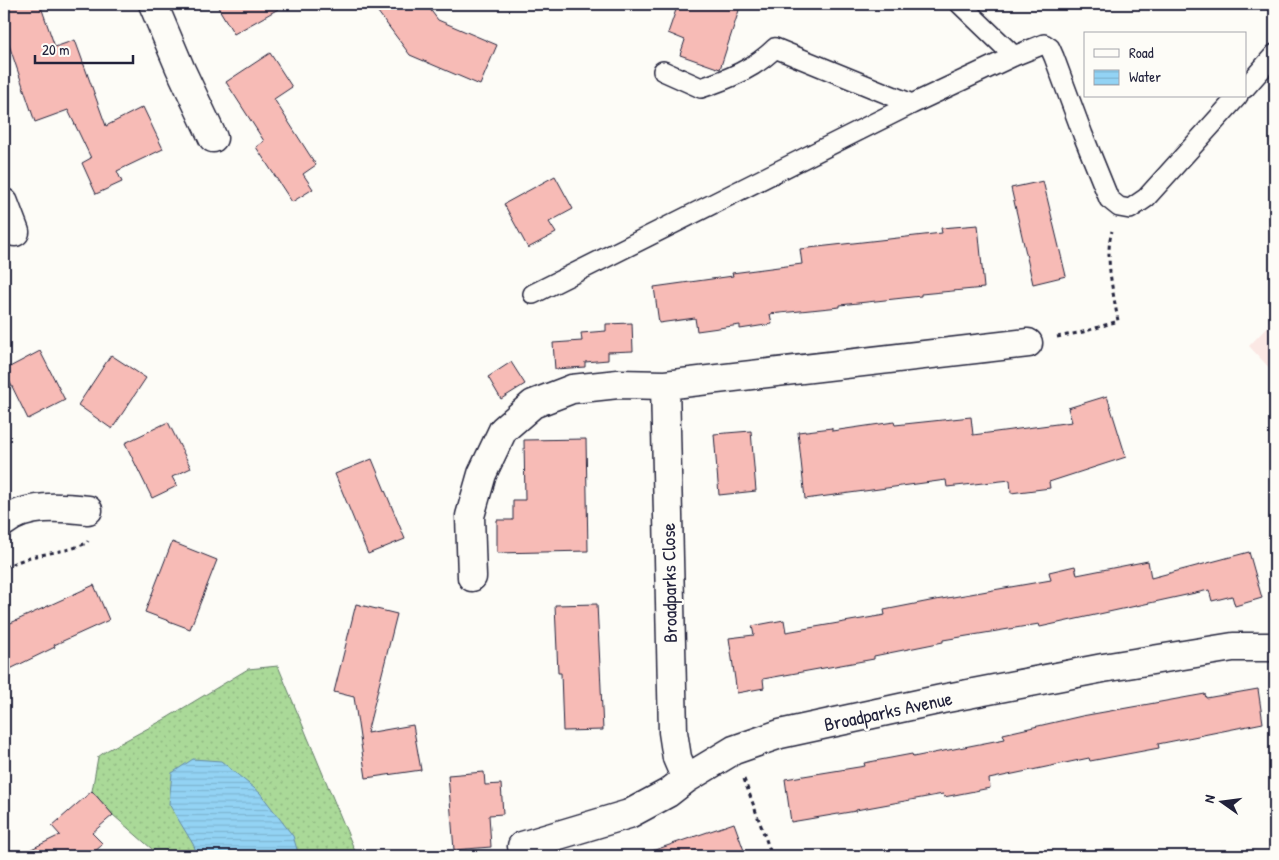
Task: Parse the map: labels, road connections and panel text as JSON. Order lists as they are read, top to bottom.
{
  "streets": {
    "street": ["Broadparks Close", "Broadparks Avenue"]
  },
  "crossings": [
    ["Broadparks Close", "Broadparks Avenue"]
  ],
  "legend": ["Road", "Water"],
  "scale_bar": "20 m",
  "north": "left"
}
